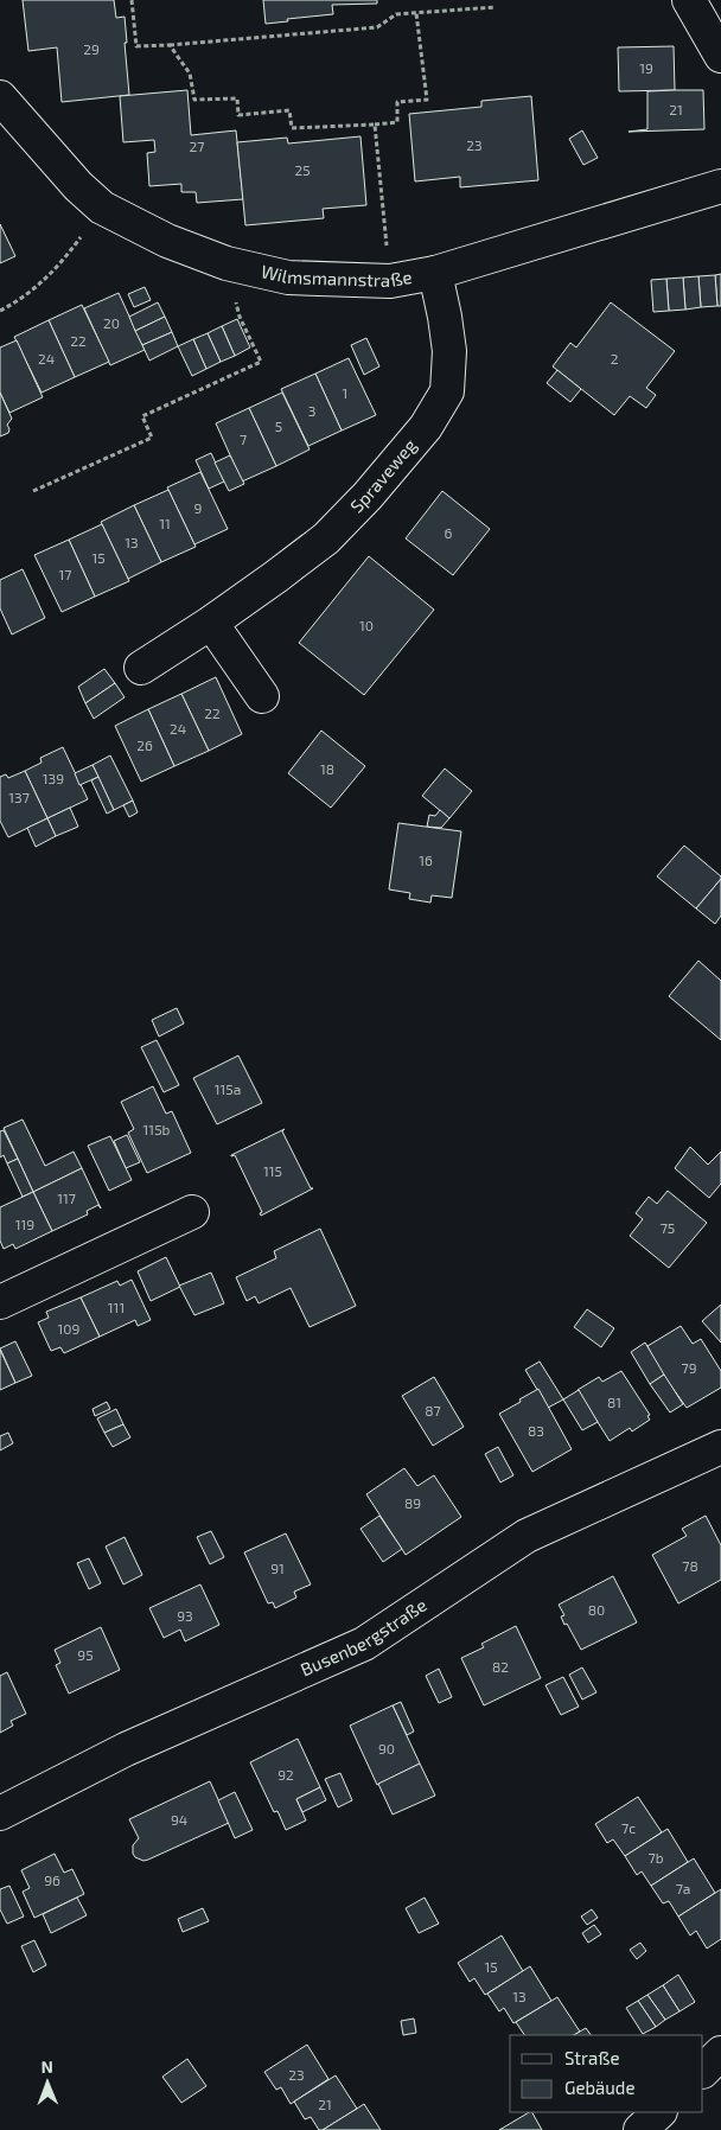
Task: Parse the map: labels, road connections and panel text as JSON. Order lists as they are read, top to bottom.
{
  "streets": {
    "street": ["Wilmsmannstraße", "Spraveweg", "Busenbergstraße"]
  },
  "crossings": [
    ["Wilmsmannstraße", "Spraveweg"]
  ],
  "house_numbers": [
    "29",
    "19",
    "21",
    "23",
    "27",
    "25",
    "20",
    "22",
    "24",
    "2",
    "1",
    "3",
    "5",
    "7",
    "9",
    "11",
    "6",
    "13",
    "15",
    "17",
    "10",
    "22",
    "24",
    "26",
    "18",
    "139",
    "137",
    "16",
    "115a",
    "115b",
    "115",
    "117",
    "119",
    "75",
    "111",
    "109",
    "79",
    "81",
    "87",
    "83",
    "89",
    "78",
    "91",
    "80",
    "93",
    "95",
    "82",
    "90",
    "92",
    "94",
    "7c",
    "7b",
    "96",
    "7a",
    "15",
    "13",
    "23",
    "21"
  ],
  "legend": ["Straße", "Gebäude"],
  "north": "top"
}
